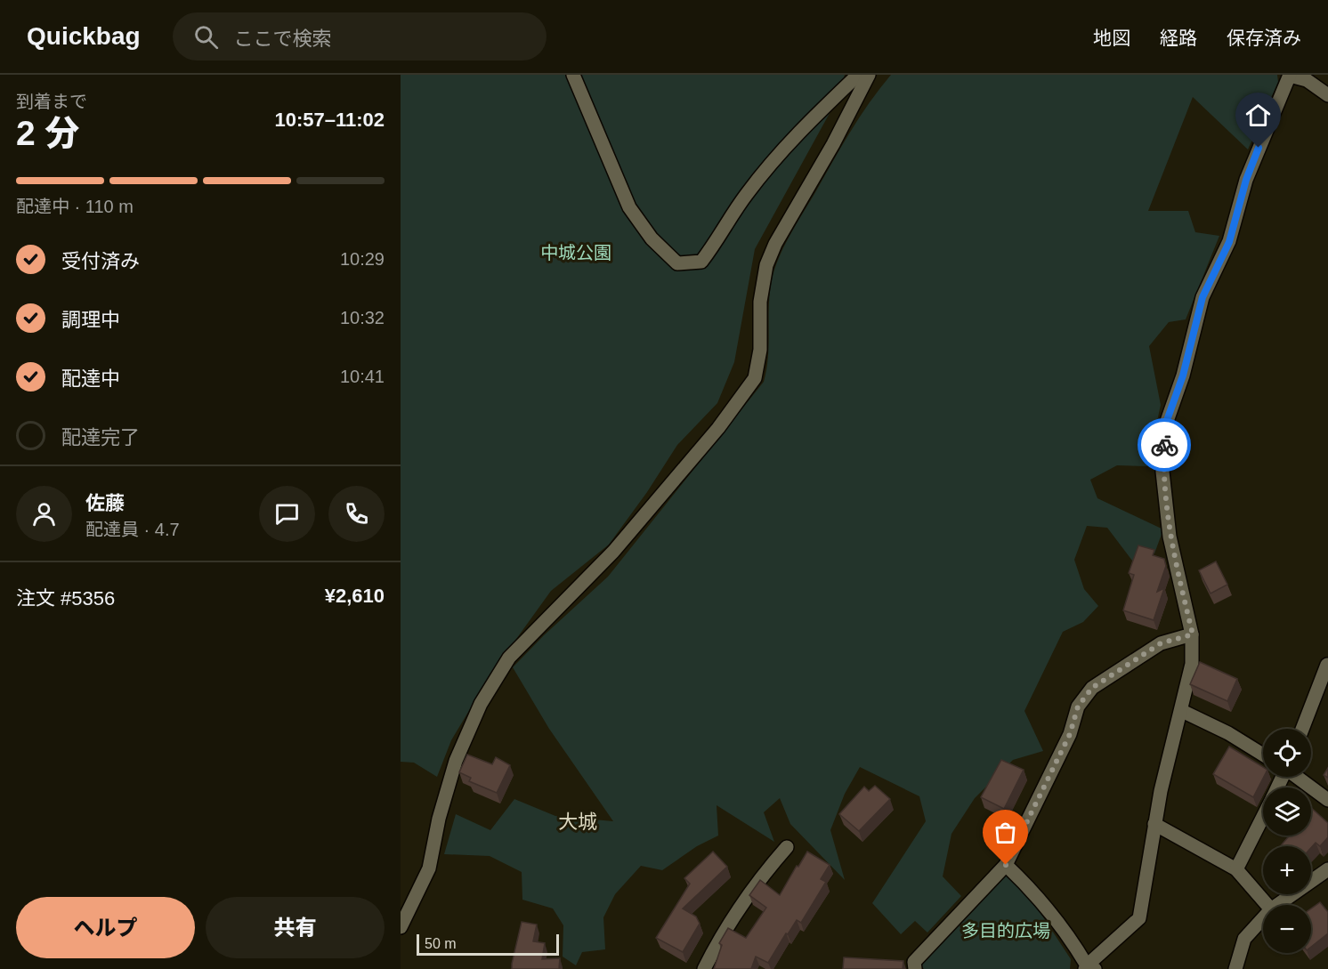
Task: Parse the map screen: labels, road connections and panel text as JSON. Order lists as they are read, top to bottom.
{
  "districts": ["大城"],
  "parks": ["中城公園", "多目的広場"],
  "scale_bar": "50 m",
  "page": {
    "header": "Quickbag",
    "search": "ここで検索",
    "nav": ["地図", "経路", "保存済み"],
    "heading": ["2 分", "到着まで", "10:57–11:02"],
    "panel": [
      "佐藤",
      "配達員 · 4.7",
      "注文 #5356",
      "¥2,610"
    ],
    "bar": "配達中 · 110 m",
    "list": [
      ["受付済み", "10:29"],
      ["調理中", "10:32"],
      ["配達中", "10:41"],
      "配達完了"
    ],
    "map_buttons": ["+", "−"],
    "buttons": ["ヘルプ", "共有"],
    "scale": "50 m"
  }
}
